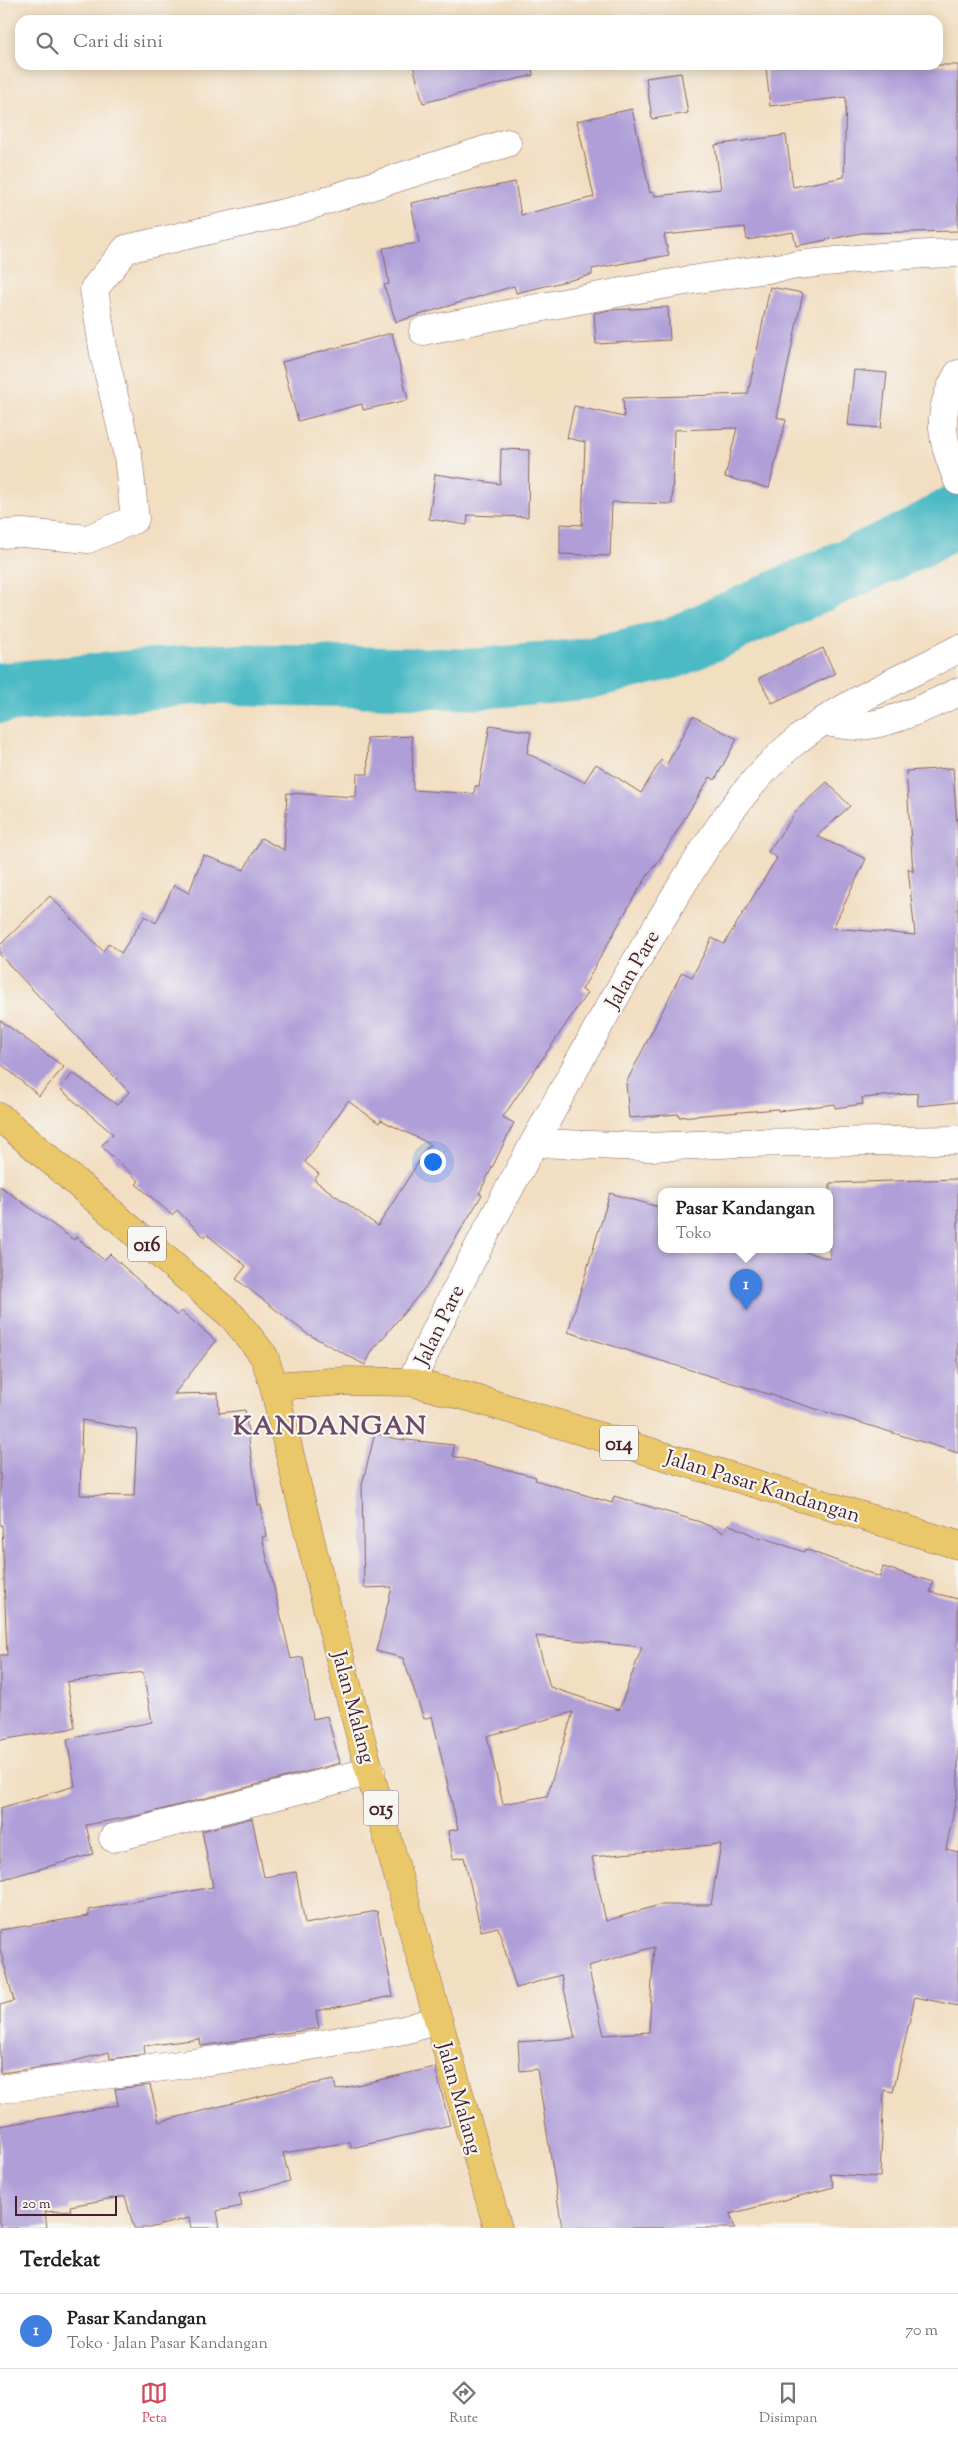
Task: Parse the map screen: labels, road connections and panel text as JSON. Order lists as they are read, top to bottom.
{
  "streets": {
    "main road": [
      "016",
      "014",
      "Jalan Pasar Kandangan",
      "Jalan Malang",
      "015"
    ],
    "street": ["Jalan Pare"]
  },
  "crossings": [
    ["Jalan Pare", "Jalan Pasar Kandangan"],
    ["016", "Jalan Pasar Kandangan"],
    ["016", "Jalan Malang"],
    ["Jalan Pasar Kandangan", "Jalan Malang"]
  ],
  "districts": ["KANDANGAN"],
  "scale_bar": "20 m",
  "page": {
    "search": "Cari di sini",
    "popup": ["Pasar Kandangan", "Toko"],
    "pins": "1",
    "scale": "20 m",
    "heading": "Terdekat",
    "list": [
      {
        "mark": "1",
        "name": "Pasar Kandangan",
        "note": "Toko · Jalan Pasar Kandangan",
        "value": "70 m"
      }
    ],
    "nav": ["Peta", "Rute", "Disimpan"]
  }
}
